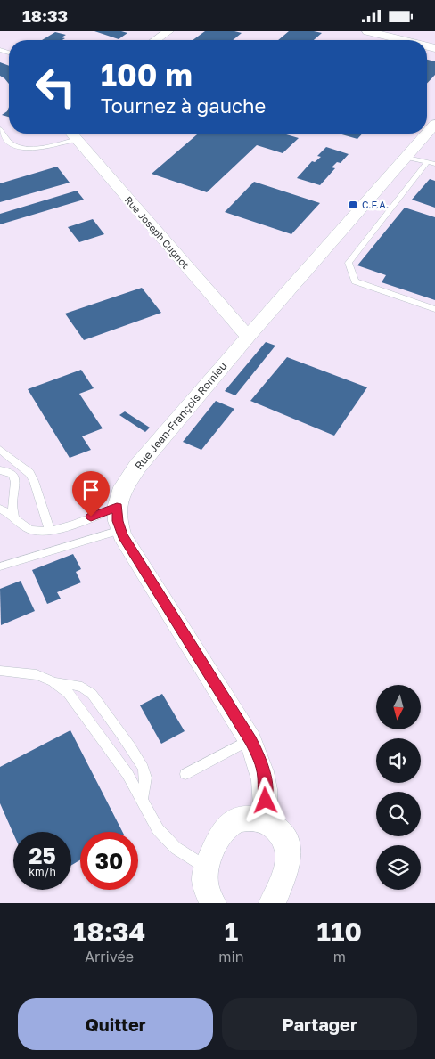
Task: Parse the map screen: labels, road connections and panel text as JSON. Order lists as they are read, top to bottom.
{
  "streets": {
    "street": ["Rue Joseph Cugnot", "Rue Jean-François Romieu"]
  },
  "crossings": [
    ["Rue Joseph Cugnot", "Rue Jean-François Romieu"]
  ],
  "places": {
    "transit": ["C.F.A."]
  },
  "north": "bottom",
  "page": {
    "status": "18:33",
    "turn": ["100 m", "Tournez à gauche"],
    "speed": "25 km/h",
    "limit": "30",
    "eta": [
      "18:34",
      "Arrivée",
      "1",
      "min",
      "110",
      "m"
    ],
    "buttons": ["Quitter", "Partager"]
  }
}
